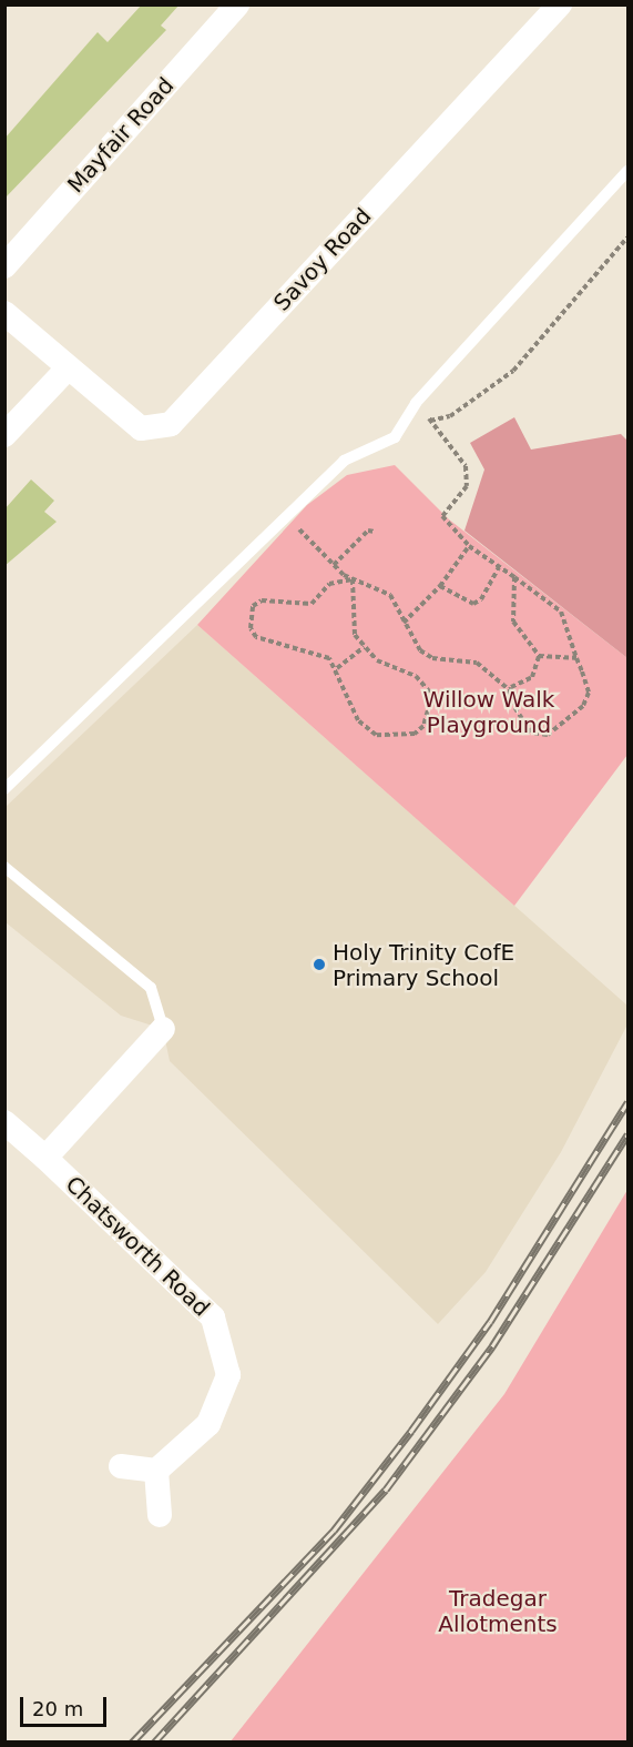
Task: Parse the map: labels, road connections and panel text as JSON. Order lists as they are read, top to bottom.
{
  "streets": {
    "street": ["Mayfair Road", "Savoy Road", "Chatsworth Road"]
  },
  "parks": ["Willow Walk Playground", "Tradegar Allotments"],
  "places": ["Holy Trinity CofE Primary School"],
  "scale_bar": "20 m"
}
